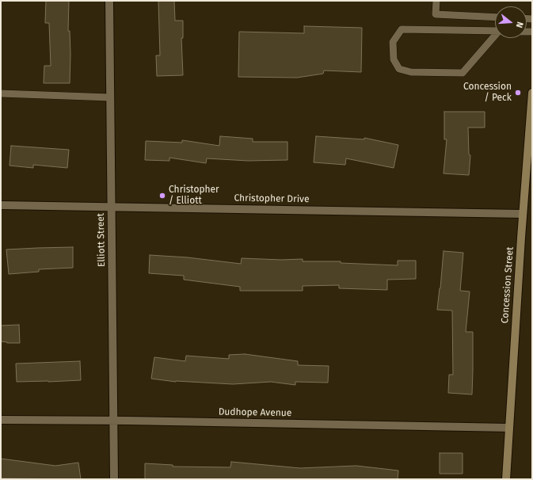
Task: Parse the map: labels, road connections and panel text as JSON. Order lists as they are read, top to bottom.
{
  "streets": {
    "main road": ["Concession Street"],
    "street": ["Christopher Drive", "Elliott Street", "Dudhope Avenue"]
  },
  "crossings": [
    ["Christopher Drive", "Elliott Street"],
    ["Christopher Drive", "Concession Street"],
    ["Elliott Street", "Dudhope Avenue"],
    ["Concession Street", "Dudhope Avenue"]
  ],
  "places": ["Concession / Peck", "Christopher / Elliott"],
  "north": "right"
}
